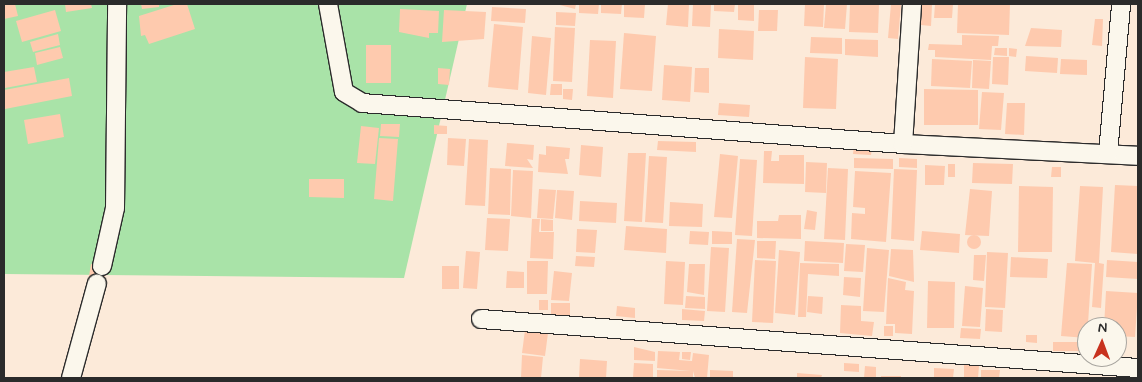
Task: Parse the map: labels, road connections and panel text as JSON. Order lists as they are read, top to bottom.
{
  "north": "top"
}
